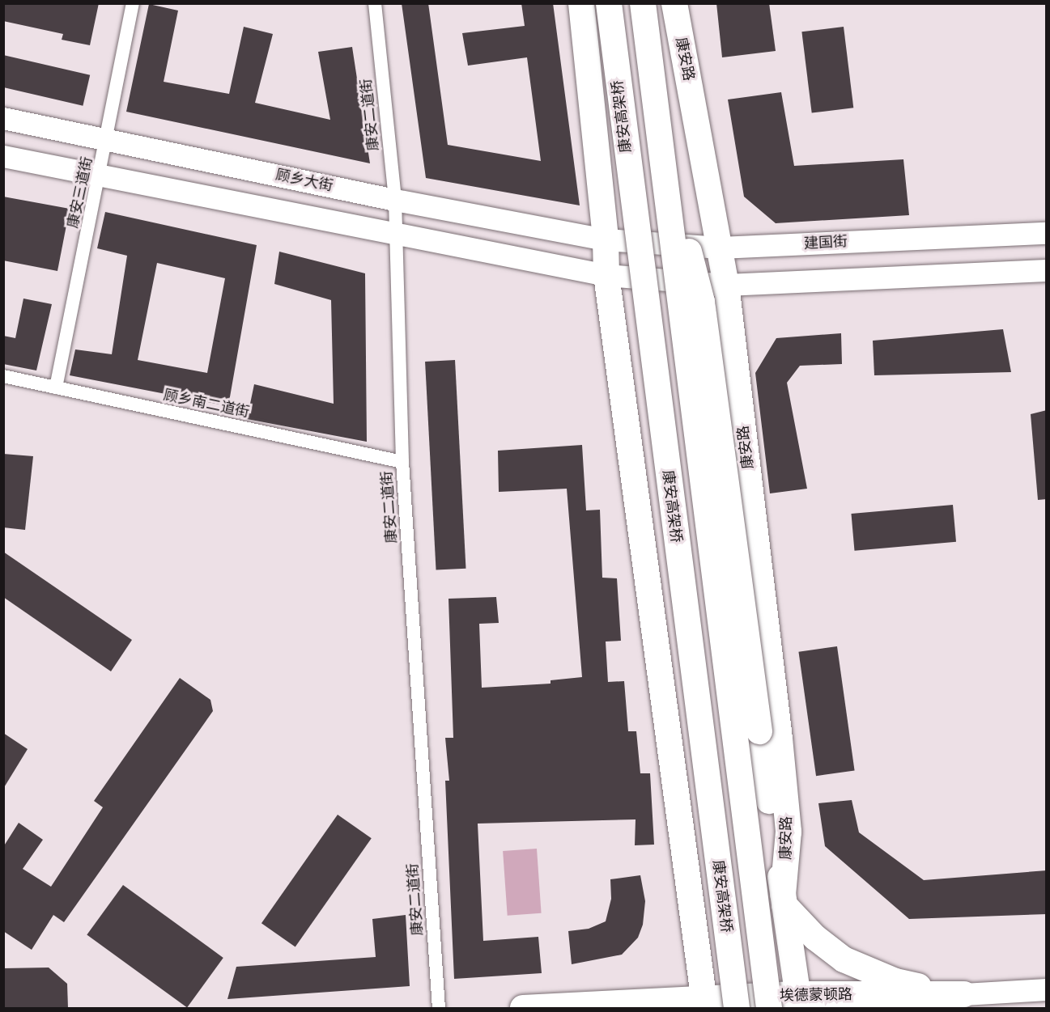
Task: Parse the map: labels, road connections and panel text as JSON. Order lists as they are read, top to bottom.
{
  "streets": {
    "highway": ["康安路", "康安高架桥", "埃德蒙顿路"],
    "main road": ["顾乡大街", "建国街"],
    "street": ["康安二道街", "康安三道街", "顾乡南二道街"]
  },
  "crossings": [
    ["康安路", "建国街"],
    ["康安路", "埃德蒙顿路"],
    ["康安二道街", "顾乡大街"],
    ["康安二道街", "顾乡南二道街"],
    ["顾乡大街", "康安三道街"],
    ["顾乡大街", "建国街"],
    ["康安三道街", "顾乡南二道街"]
  ]
}
